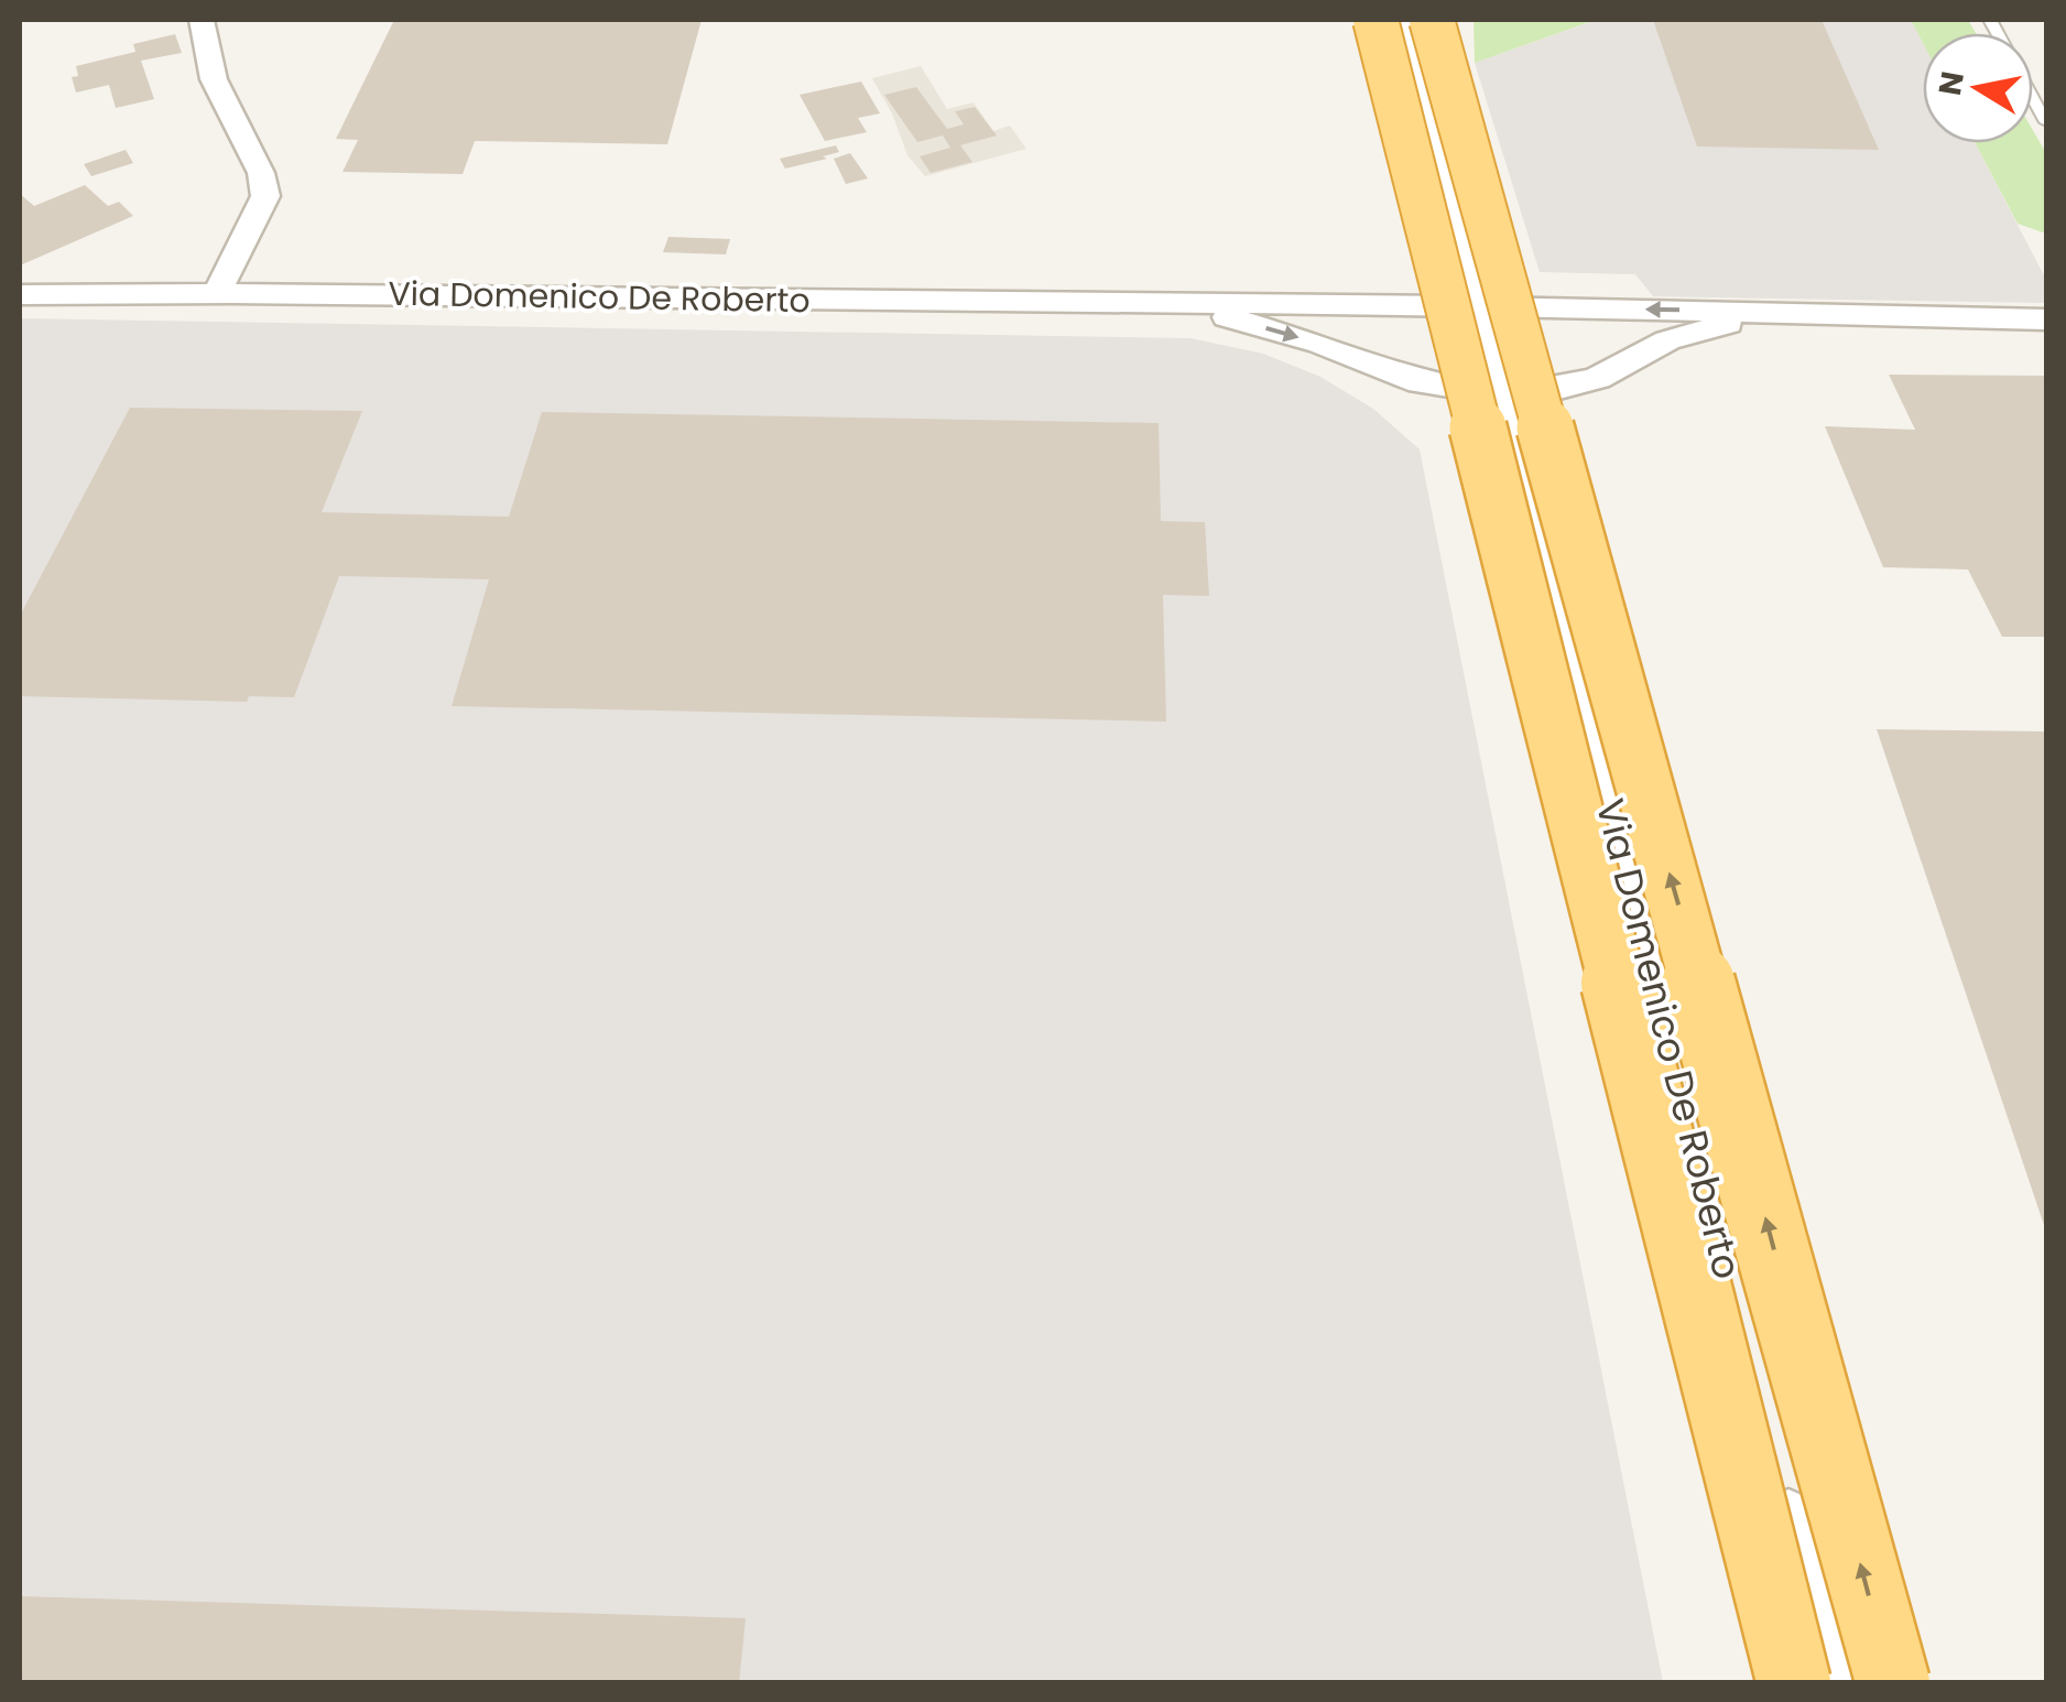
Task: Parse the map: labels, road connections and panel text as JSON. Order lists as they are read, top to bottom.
{
  "streets": {
    "street": ["Via Domenico De Roberto"]
  },
  "north": "left"
}
